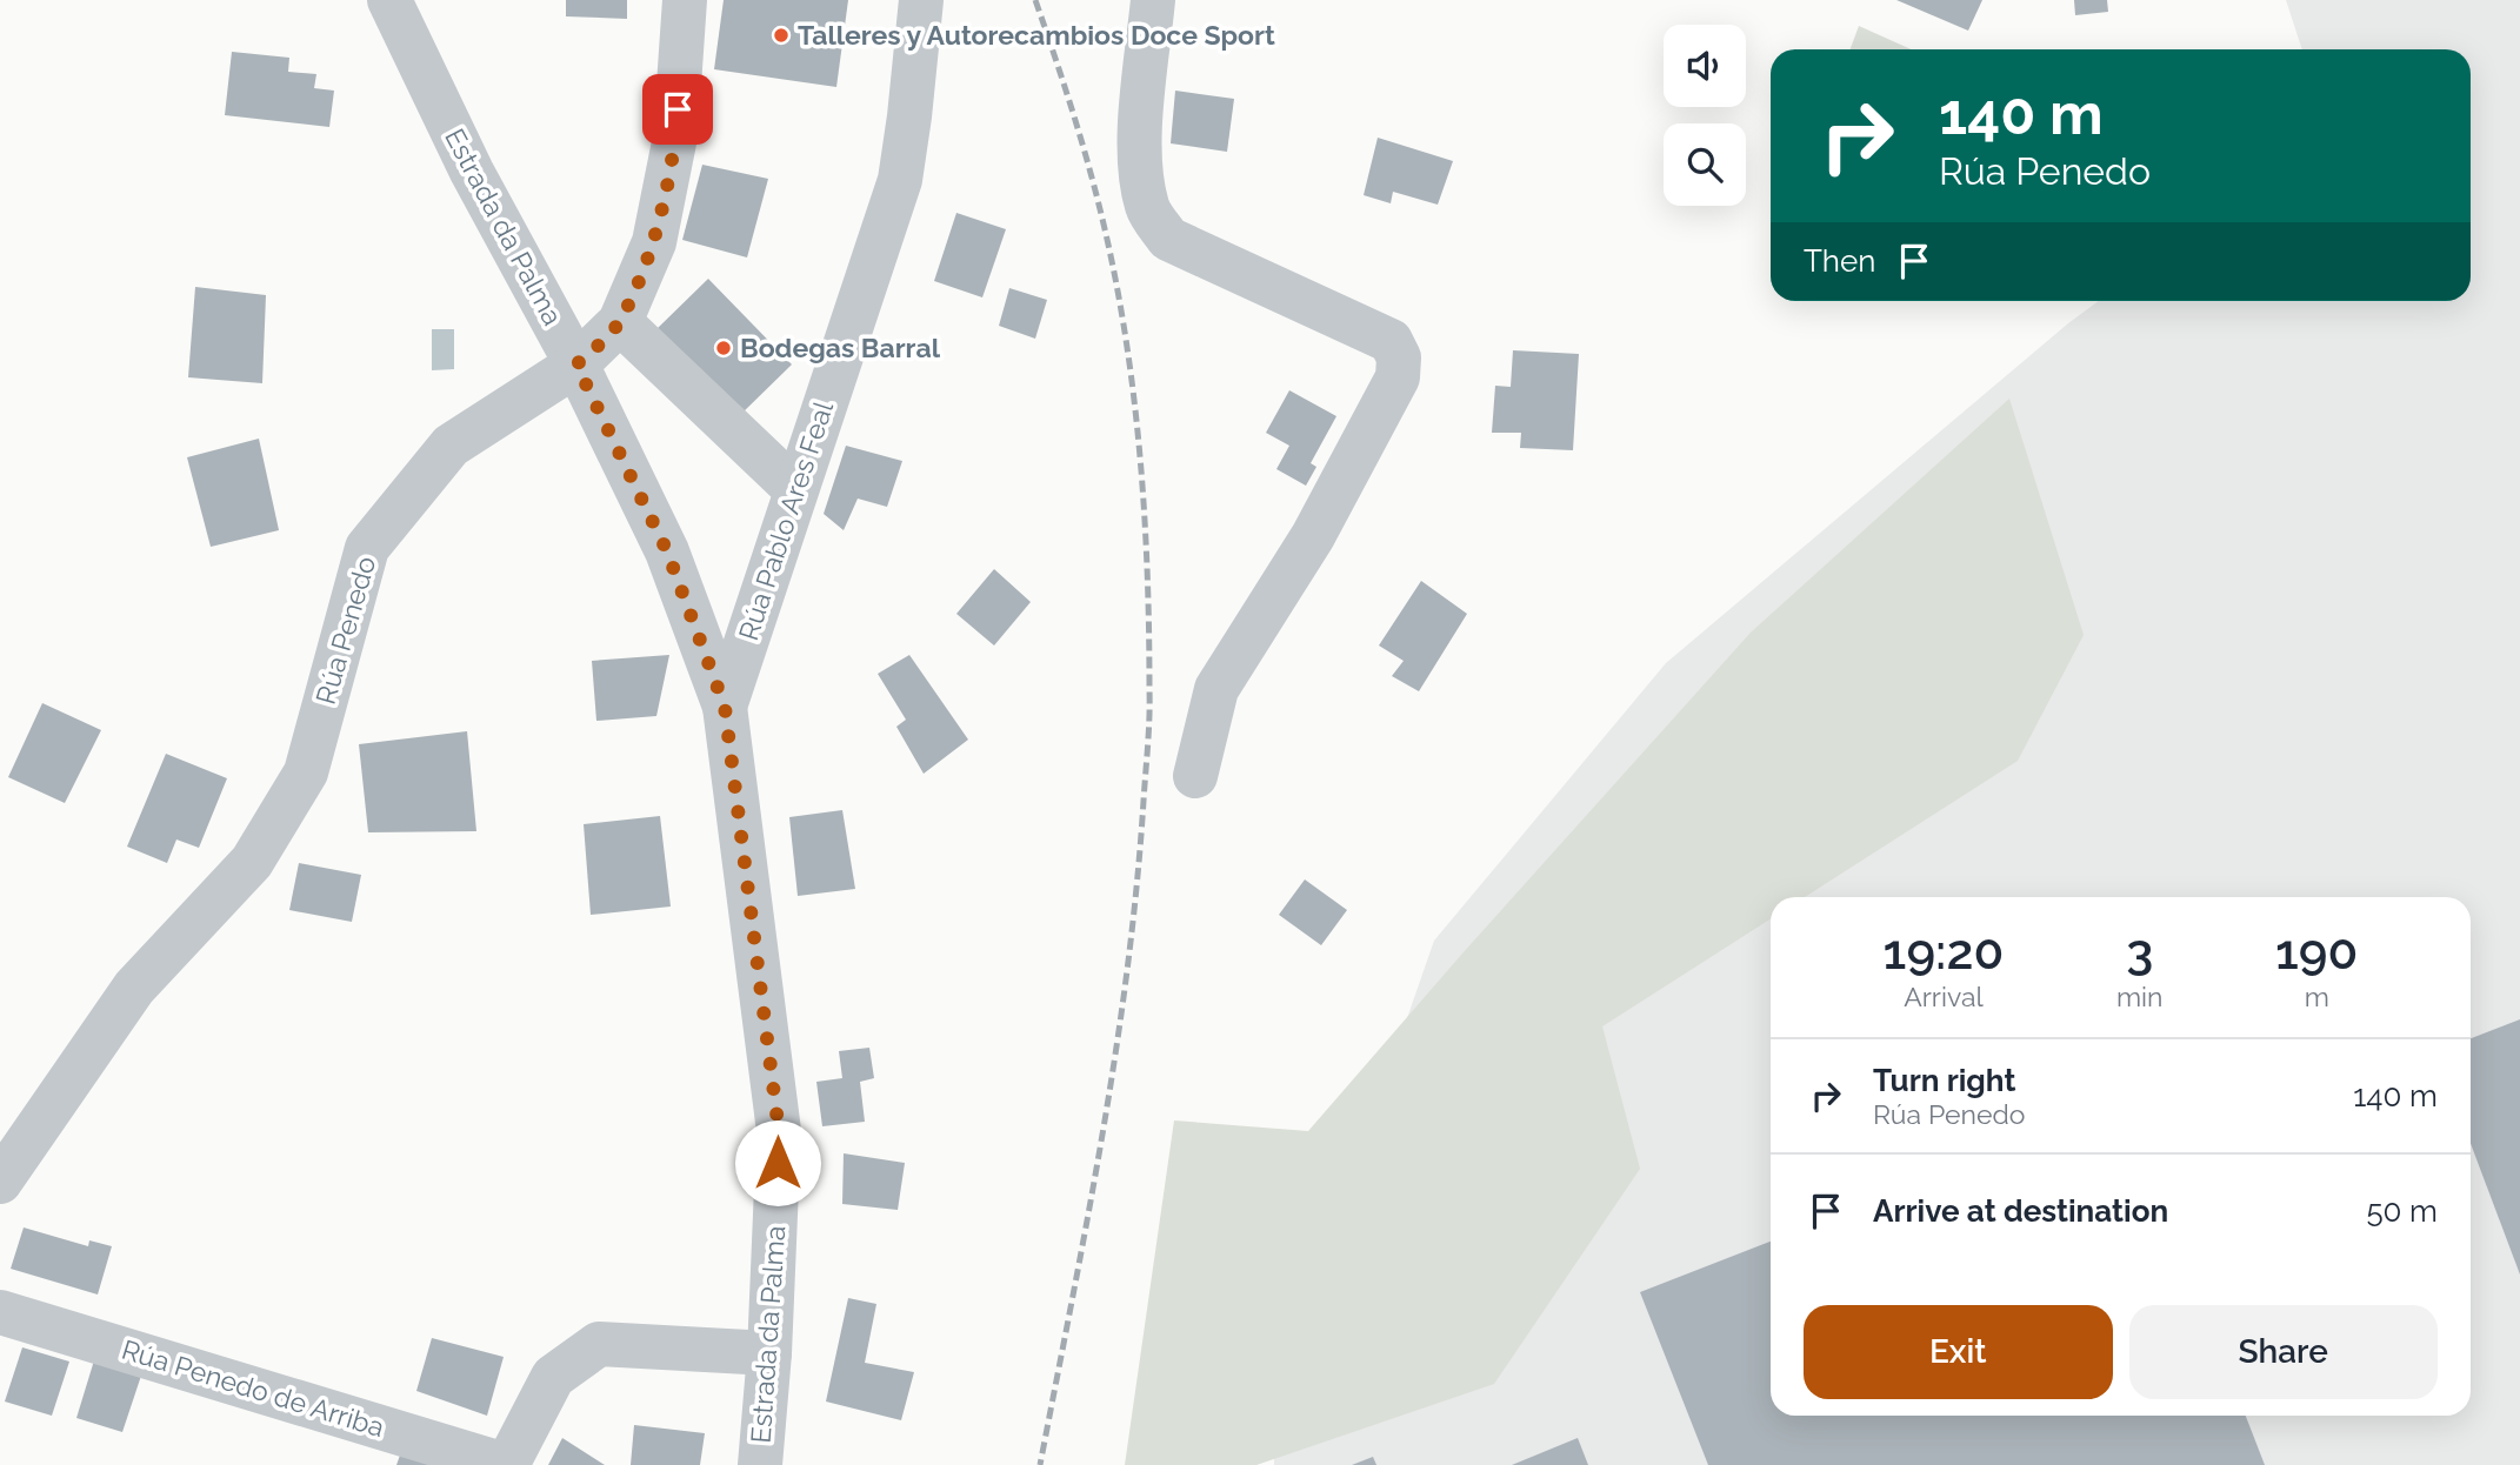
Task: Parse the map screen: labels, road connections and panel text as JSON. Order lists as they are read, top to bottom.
{
  "streets": {
    "street": [
      "Estrada da Palma",
      "Rúa Pablo Ares Feal",
      "Rúa Penedo",
      "Rúa Penedo de Arriba"
    ]
  },
  "crossings": [
    ["Estrada da Palma", "Rúa Pablo Ares Feal"],
    ["Estrada da Palma", "Rúa Penedo"]
  ],
  "places": ["Talleres y Autorecambios Doce Sport", "Bodegas Barral"],
  "page": {
    "turn": ["140 m", "Rúa Penedo"],
    "then": "Then",
    "eta": [
      "19:20",
      "Arrival",
      "3",
      "min",
      "190",
      "m"
    ],
    "list": [
      {
        "name": "Turn right",
        "note": "Rúa Penedo",
        "value": "140 m"
      },
      {
        "name": "Arrive at destination",
        "value": "50 m"
      }
    ],
    "buttons": ["Exit", "Share"]
  }
}
